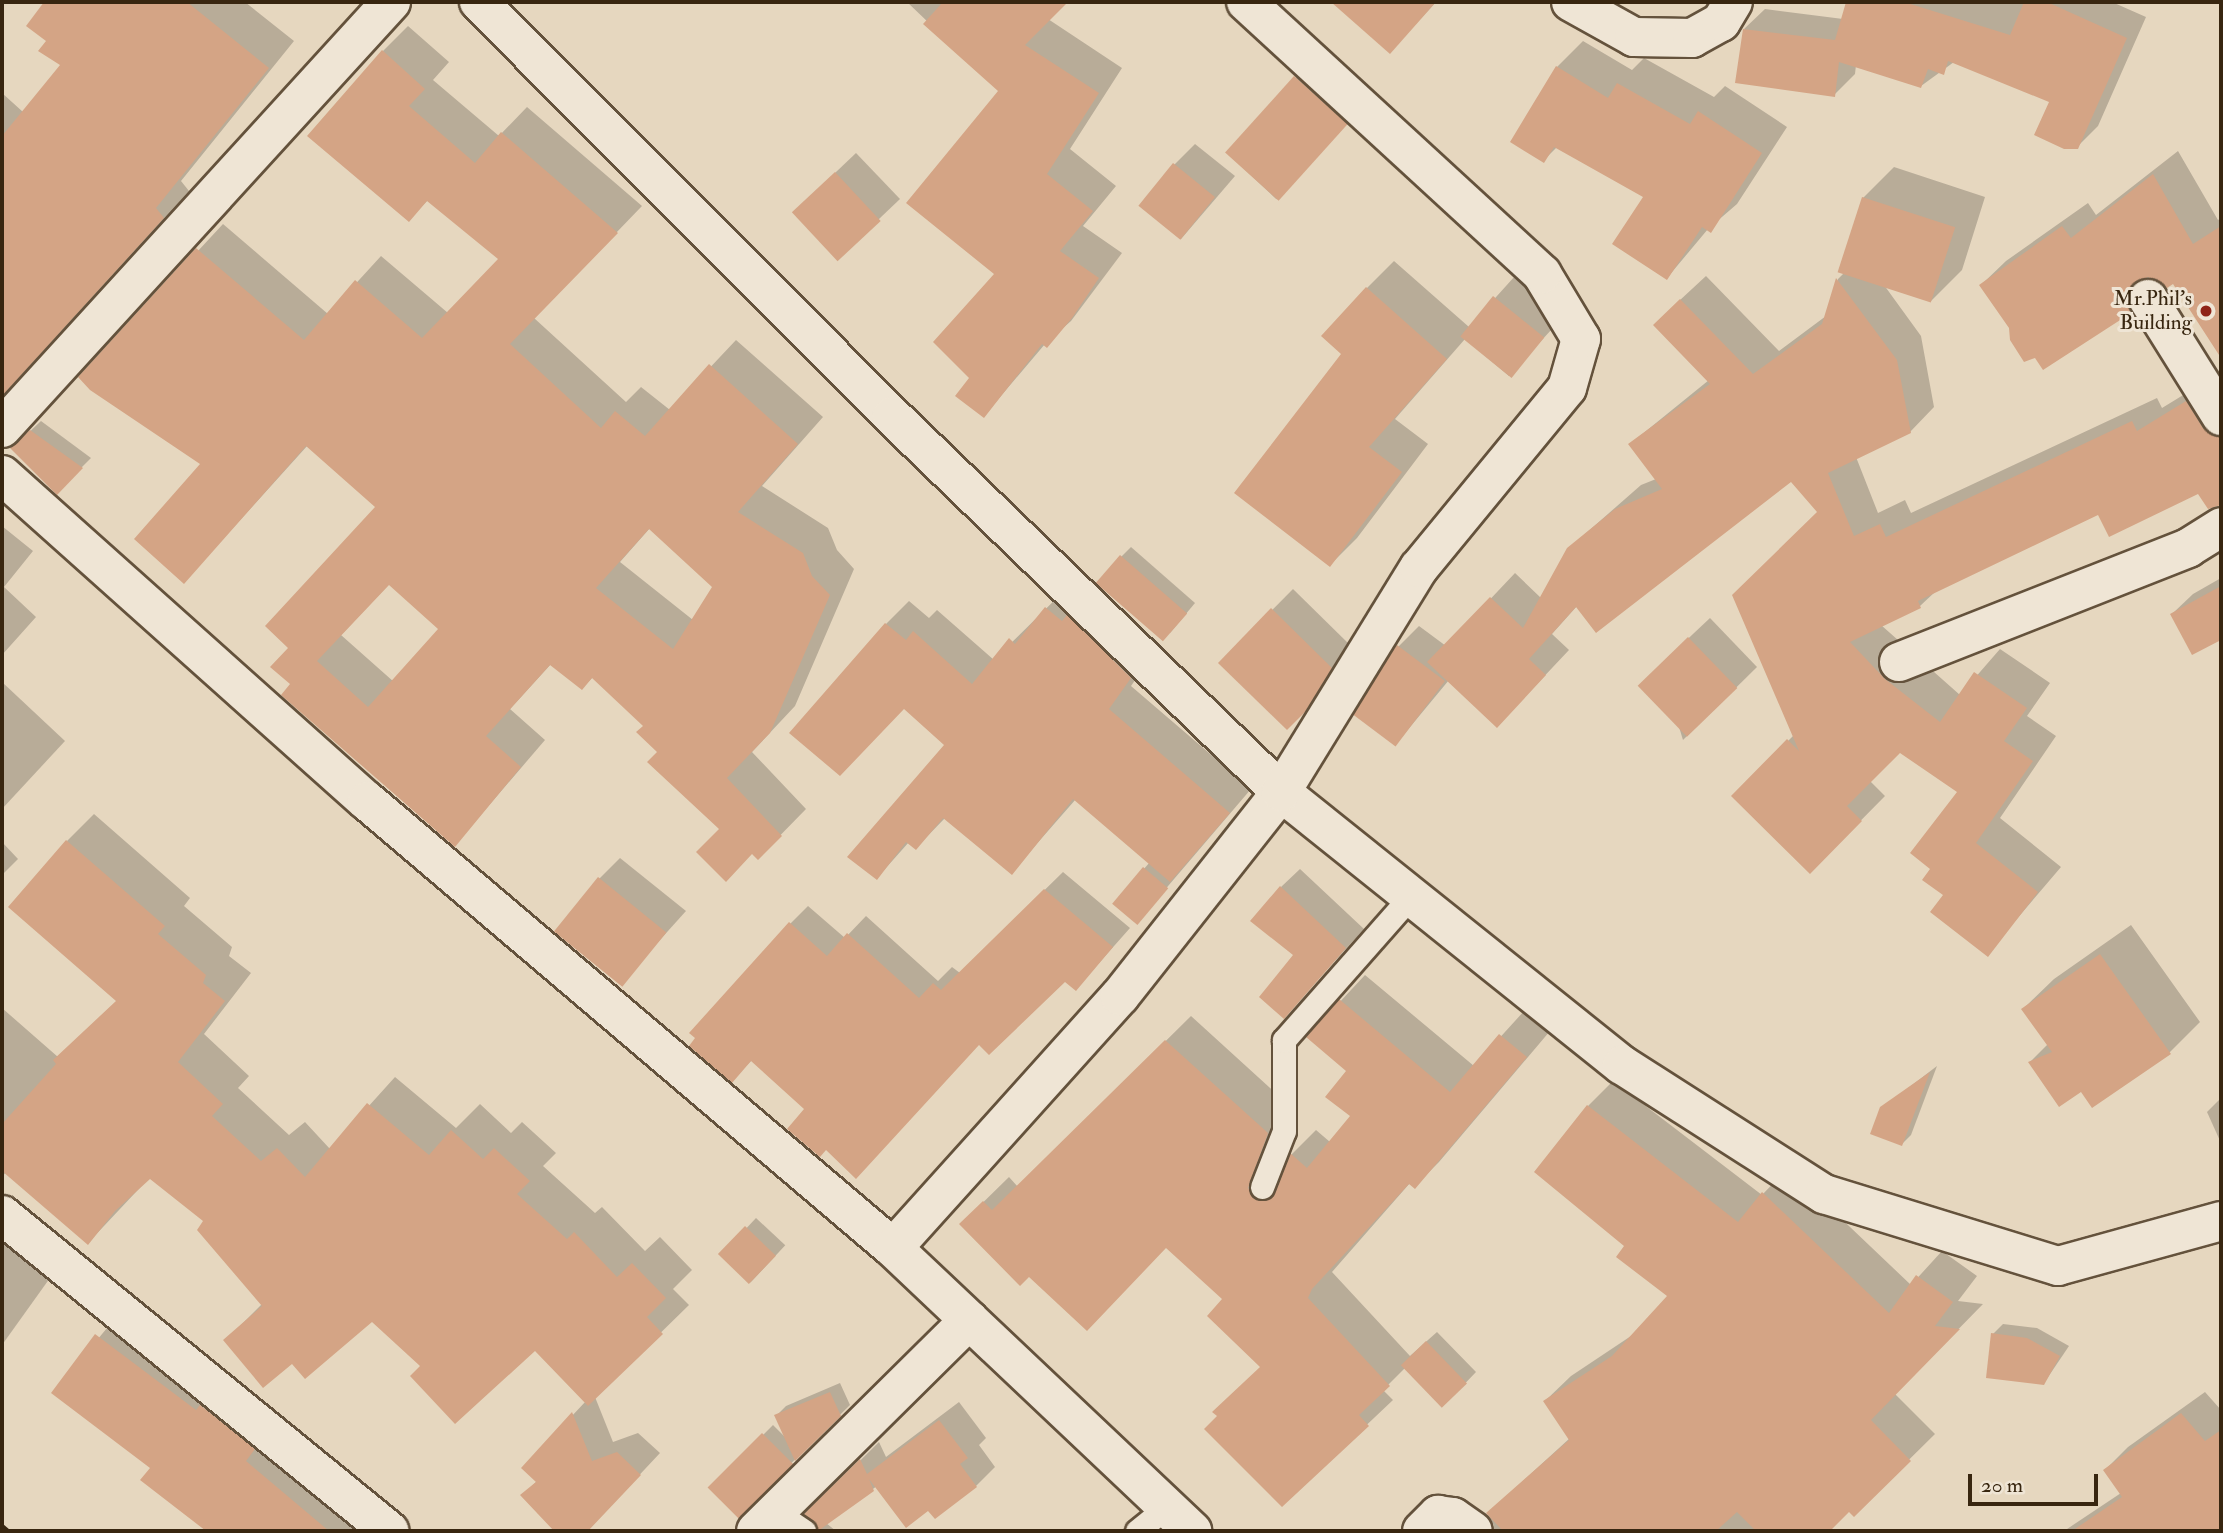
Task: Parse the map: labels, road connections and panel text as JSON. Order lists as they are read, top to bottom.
{
  "places": ["Mr.Phil's Building"],
  "scale_bar": "20 m"
}
